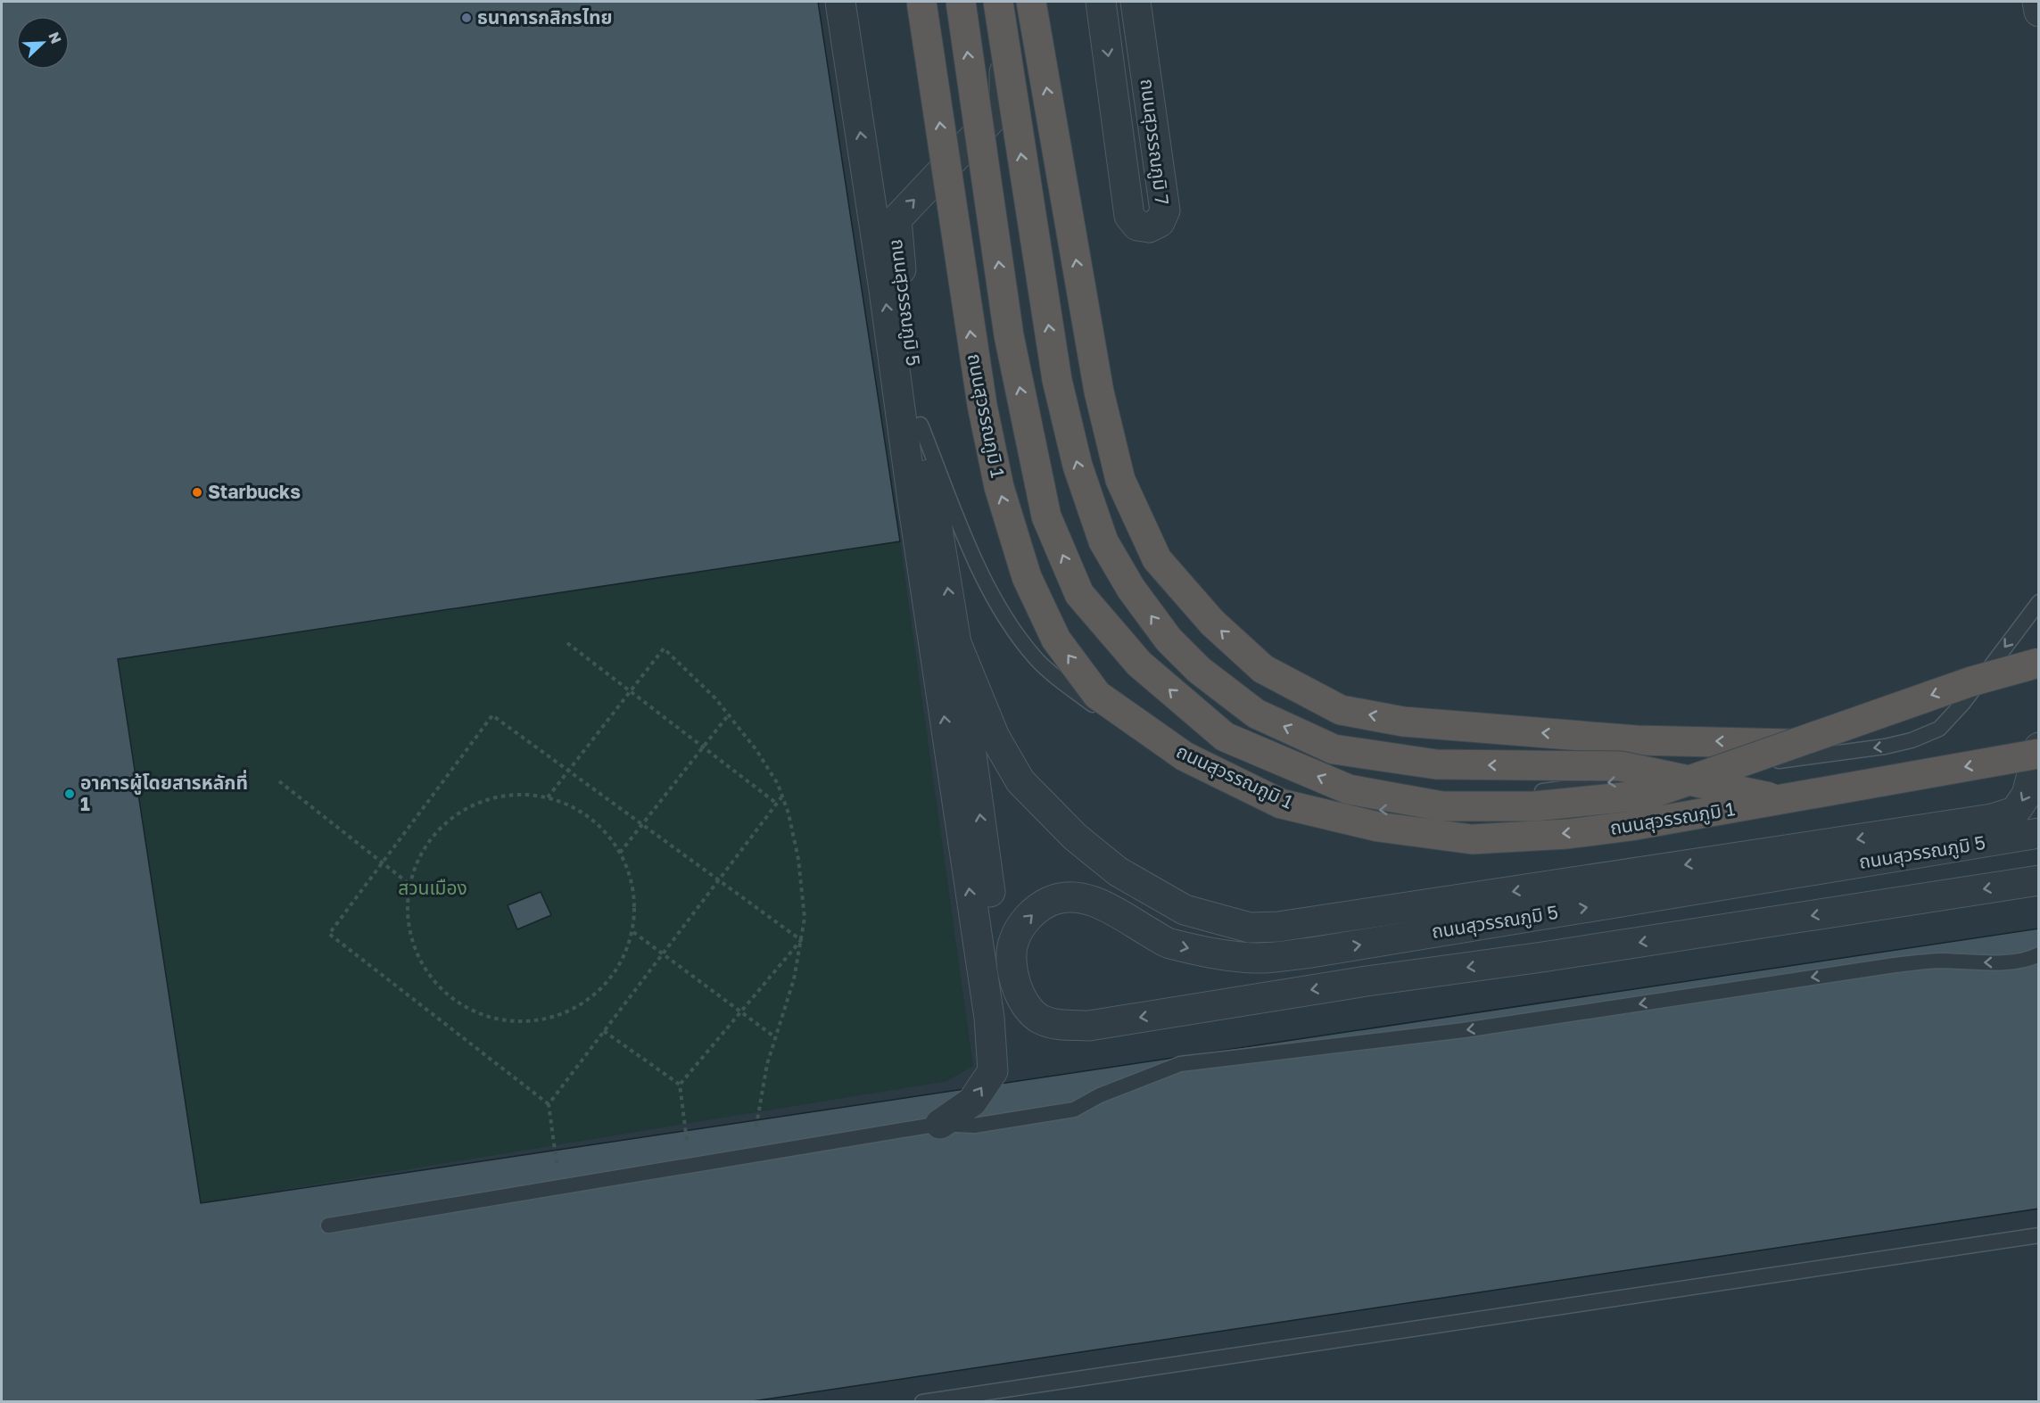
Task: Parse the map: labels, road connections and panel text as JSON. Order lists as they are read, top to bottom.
{
  "streets": {
    "highway": ["ถนนสุวรรณภูมิ 1"],
    "street": ["ถนนสุวรรณภูมิ 7", "ถนนสุวรรณภูมิ 5"]
  },
  "one_way": ["ถนนสุวรรณภูมิ 1"],
  "parks": ["สวนเมือง"],
  "places": ["ธนาคารกสิกรไทย", "Starbucks", "อาคารผู้โดยสารหลักที่ 1"],
  "north": "top right"
}
